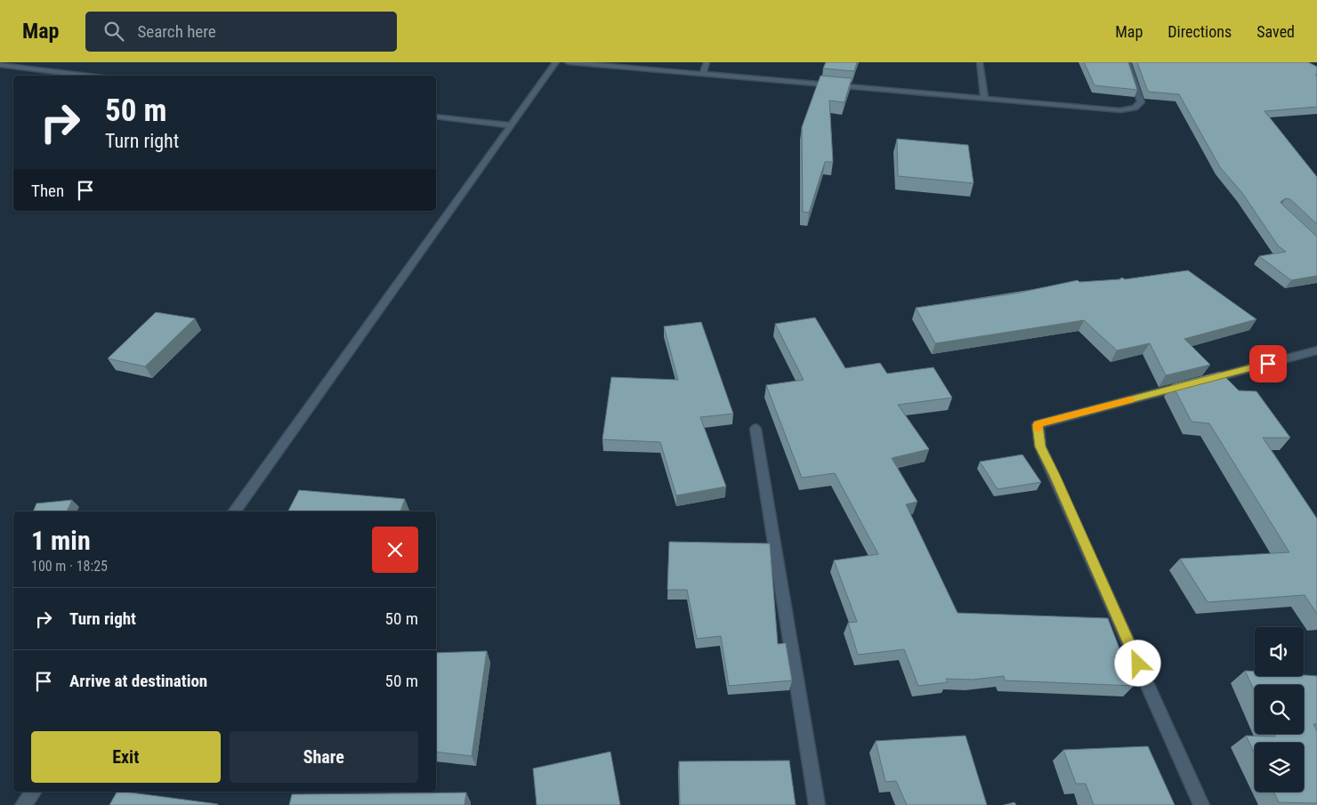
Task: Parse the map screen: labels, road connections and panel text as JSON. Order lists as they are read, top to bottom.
{
  "page": {
    "header": "Map",
    "search": "Search here",
    "nav": ["Map", "Directions", "Saved"],
    "turn": ["50 m", "Turn right"],
    "then": "Then",
    "heading": ["1 min", "100 m · 18:25"],
    "list": [
      {
        "name": "Turn right",
        "value": "50 m"
      },
      {
        "name": "Arrive at destination",
        "value": "50 m"
      }
    ],
    "buttons": ["Exit", "Share"]
  }
}
